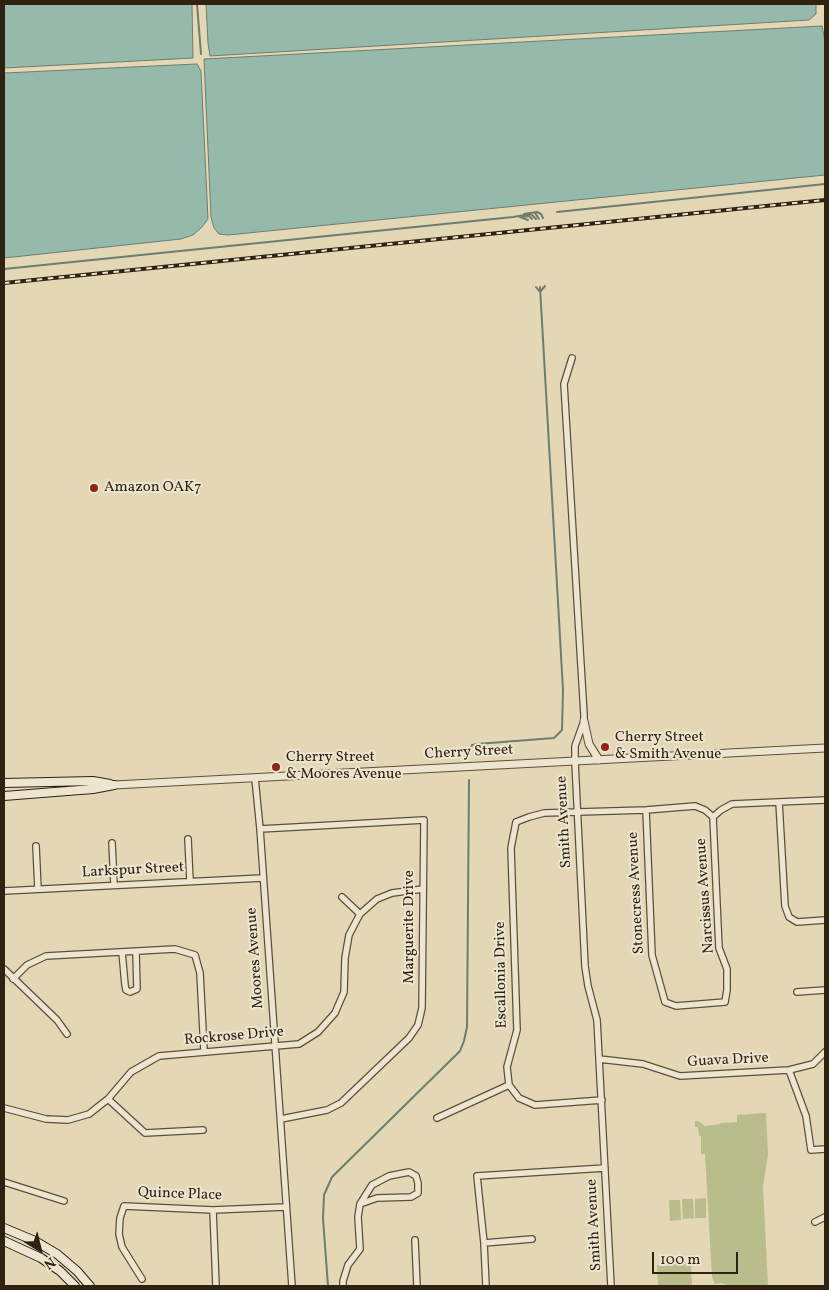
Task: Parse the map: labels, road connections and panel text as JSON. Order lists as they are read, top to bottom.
{
  "streets": {
    "main road": ["Cherry Street"],
    "street": [
      "Smith Avenue",
      "Larkspur Street",
      "Stonecress Avenue",
      "Narcissus Avenue",
      "Marguerite Drive",
      "Moores Avenue",
      "Escallonia Drive",
      "Rockrose Drive",
      "Guava Drive",
      "Quince Place"
    ]
  },
  "crossings": [
    ["Cherry Street", "Smith Avenue"],
    ["Cherry Street", "Moores Avenue"],
    ["Smith Avenue", "Escallonia Drive"],
    ["Smith Avenue", "Guava Drive"],
    ["Larkspur Street", "Moores Avenue"],
    ["Stonecress Avenue", "Narcissus Avenue"],
    ["Marguerite Drive", "Moores Avenue"],
    ["Marguerite Drive", "Rockrose Drive"],
    ["Moores Avenue", "Rockrose Drive"],
    ["Moores Avenue", "Quince Place"]
  ],
  "places": ["Amazon OAK7", "Cherry Street & Smith Avenue", "Cherry Street & Moores Avenue"],
  "scale_bar": "100 m",
  "north": "bottom right"
}
